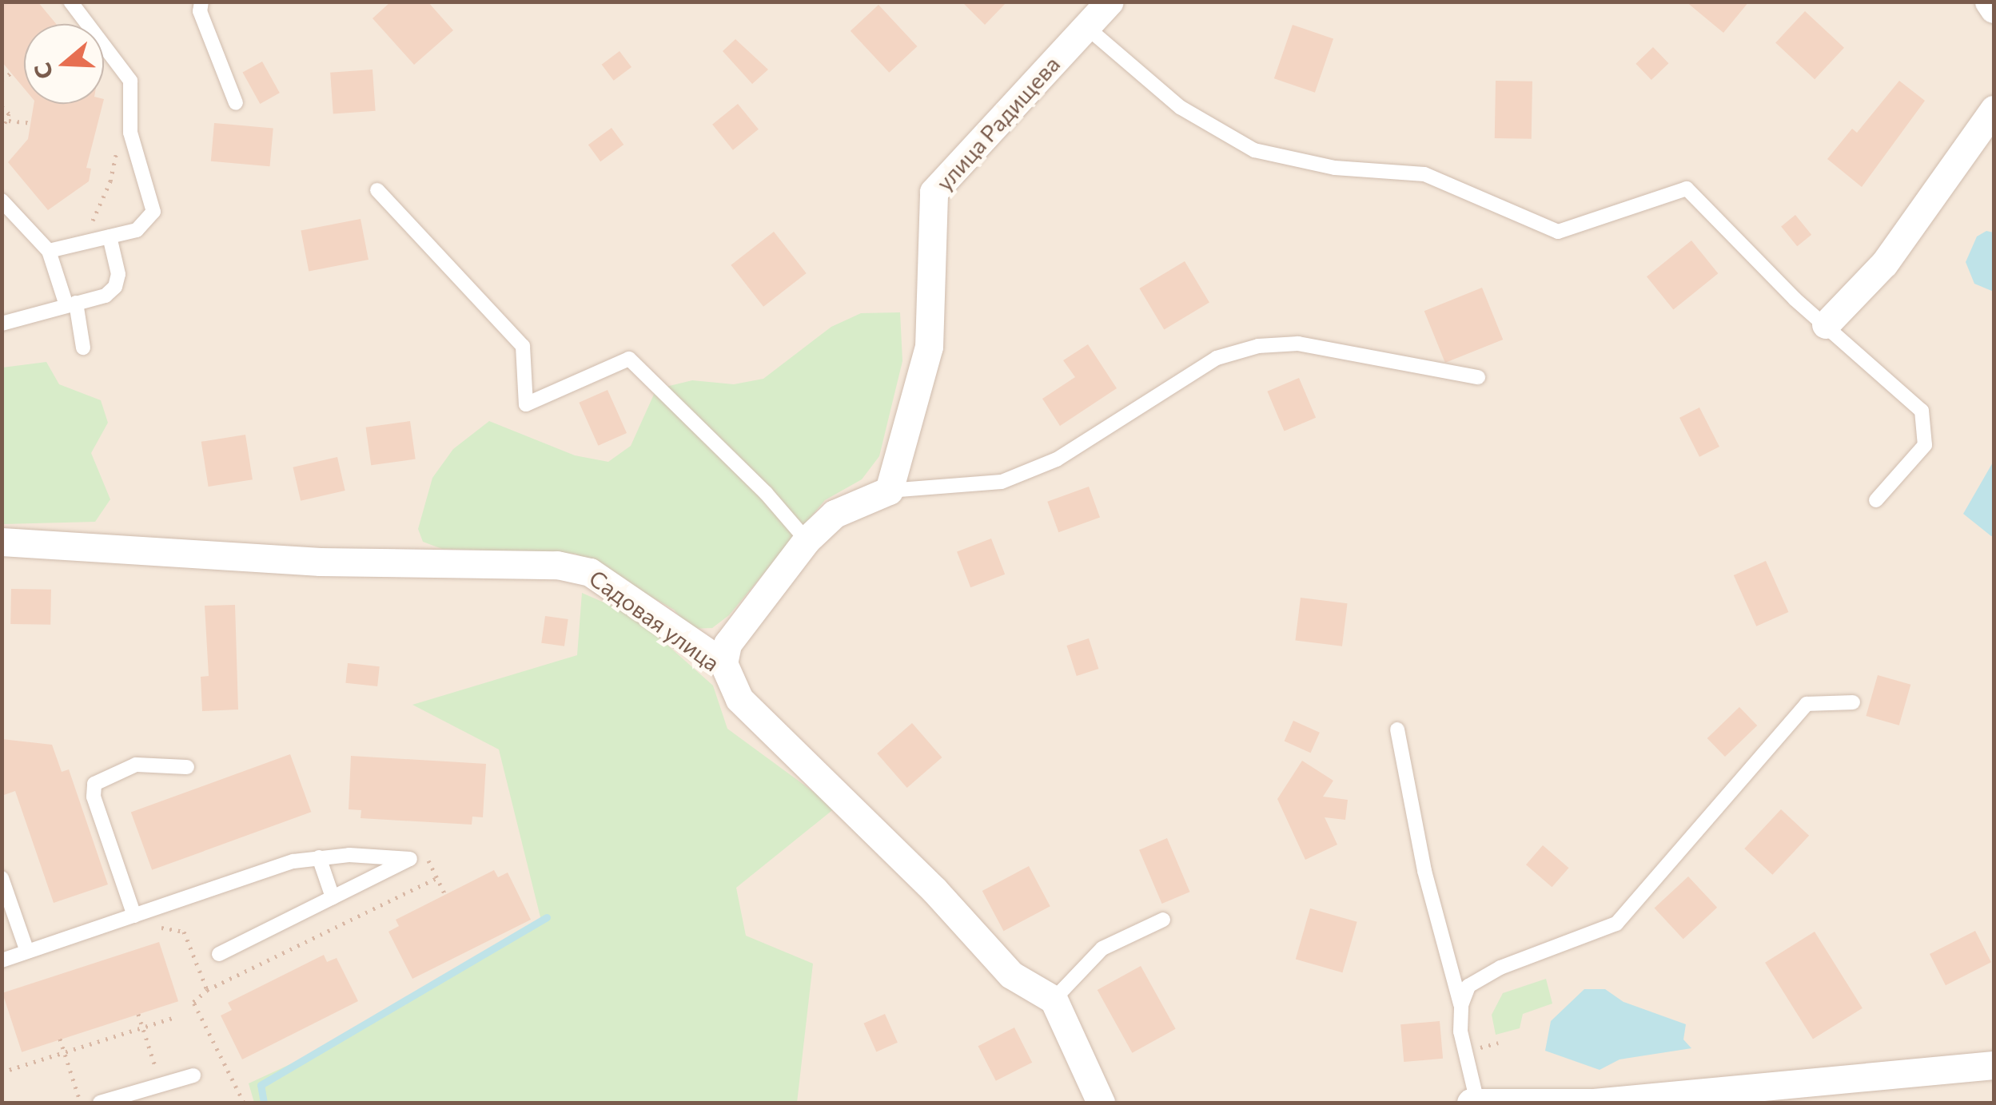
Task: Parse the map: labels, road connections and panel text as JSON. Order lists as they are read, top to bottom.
{
  "streets": {
    "street": ["улица Радищева", "Садовая улица"]
  },
  "north": "left"
}
